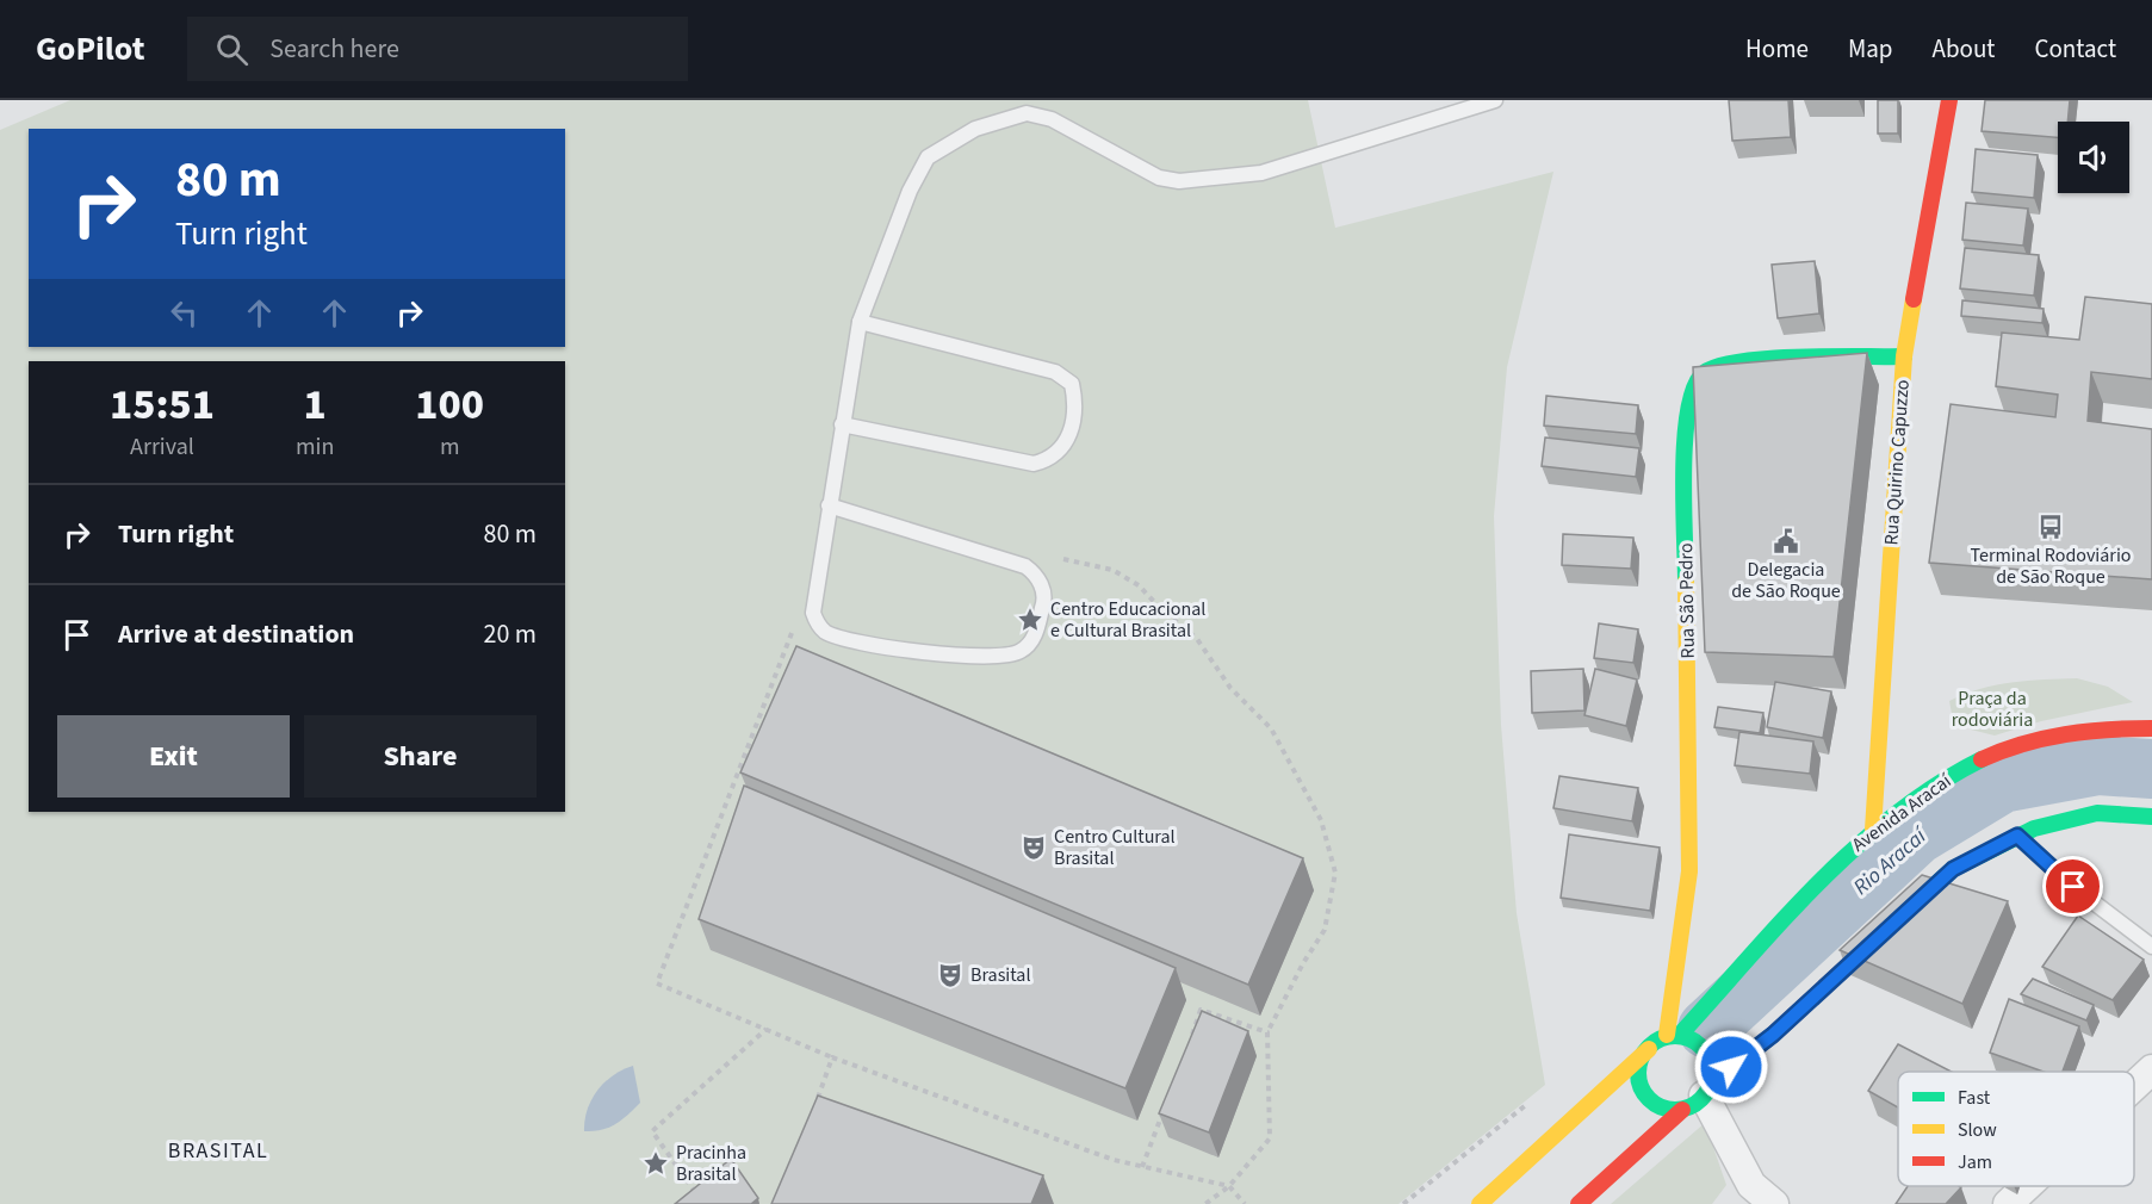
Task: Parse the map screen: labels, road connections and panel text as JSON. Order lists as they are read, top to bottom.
{
  "streets": {
    "main road": ["Rua Quirino Capuzzo", "Rua São Pedro", "Avenida Aracaí"]
  },
  "crossings": [
    ["Rua Quirino Capuzzo", "Rua São Pedro"],
    ["Rua Quirino Capuzzo", "Avenida Aracaí"],
    ["Rua São Pedro", "Avenida Aracaí"]
  ],
  "districts": ["BRASITAL"],
  "water": ["Rio Aracaí"],
  "parks": ["Praça da rodoviária"],
  "places": {
    "bus stop": ["Terminal Rodoviário de São Roque"],
    "public building": ["Delegacia de São Roque"],
    "place": ["Centro Educacional e Cultural Brasital", "Pracinha Brasital"],
    "theatre": ["Centro Cultural Brasital", "Brasital"]
  },
  "legend": ["Fast", "Slow", "Jam"],
  "page": {
    "header": "GoPilot",
    "search": "Search here",
    "nav": [
      "Home",
      "Map",
      "About",
      "Contact"
    ],
    "turn": ["80 m", "Turn right"],
    "eta": [
      "15:51",
      "Arrival",
      "1",
      "min",
      "100",
      "m"
    ],
    "list": [
      {
        "name": "Turn right",
        "value": "80 m"
      },
      {
        "name": "Arrive at destination",
        "value": "20 m"
      }
    ],
    "buttons": ["Exit", "Share"]
  }
}
